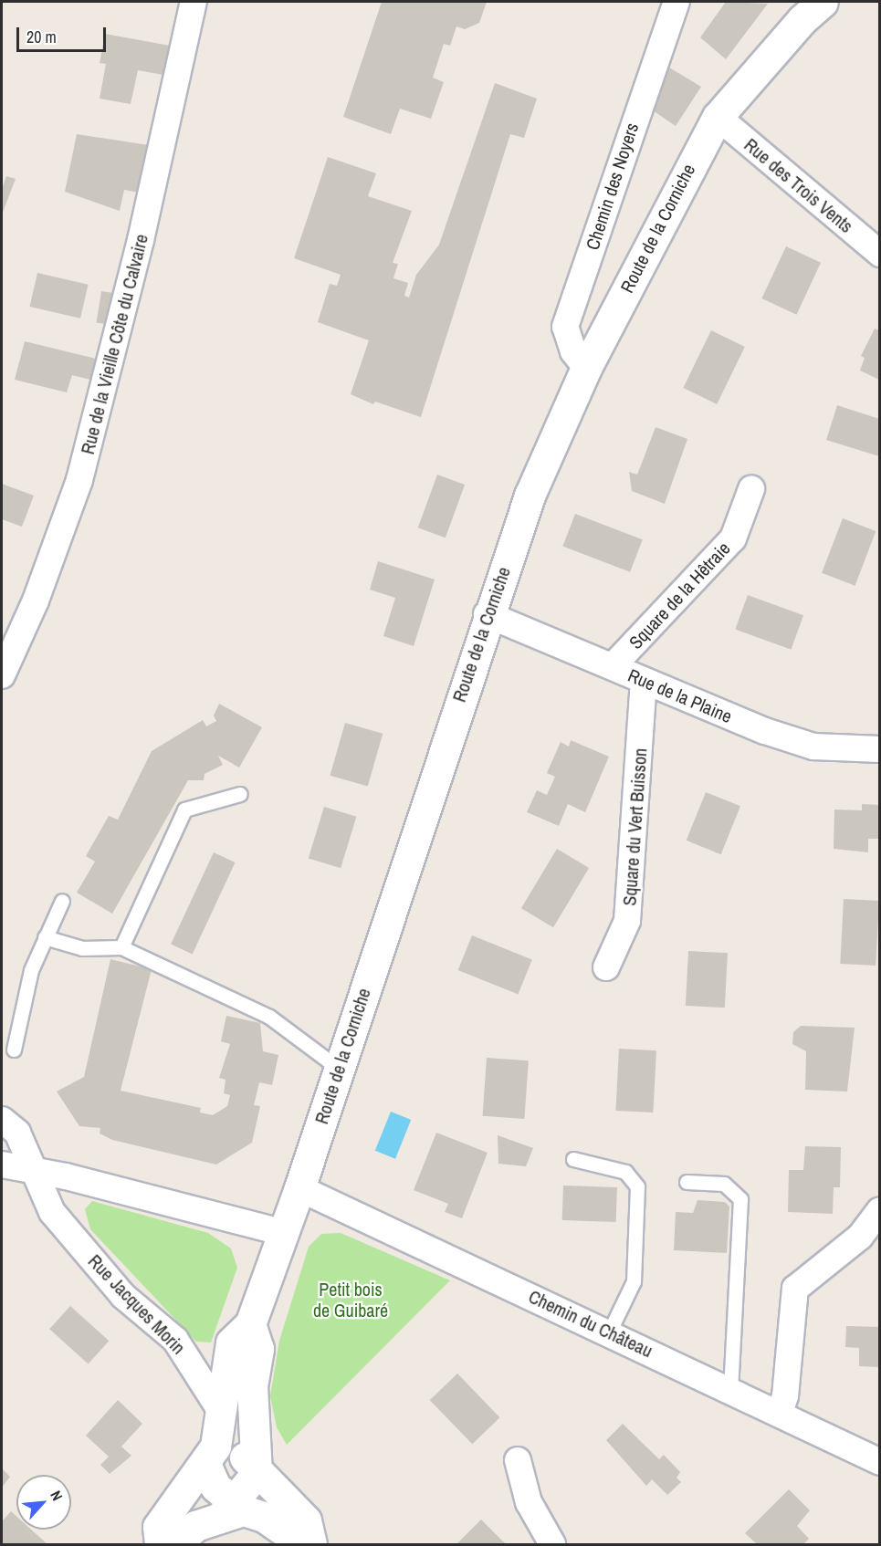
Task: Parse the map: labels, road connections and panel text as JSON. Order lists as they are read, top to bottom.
{
  "streets": {
    "street": [
      "Rue des Trois Vents",
      "Chemin des Noyers",
      "Route de la Corniche",
      "Rue de la Vieille Côte du Calvaire",
      "Square de la Hêtraie",
      "Rue de la Plaine",
      "Square du Vert Buisson",
      "Rue Jacques Morin",
      "Chemin du Château"
    ]
  },
  "crossings": [
    ["Rue des Trois Vents", "Route de la Corniche"],
    ["Chemin des Noyers", "Route de la Corniche"],
    ["Route de la Corniche", "Rue de la Plaine"],
    ["Route de la Corniche", "Rue Jacques Morin"],
    ["Route de la Corniche", "Chemin du Château"],
    ["Square de la Hêtraie", "Rue de la Plaine"],
    ["Rue de la Plaine", "Square du Vert Buisson"]
  ],
  "parks": ["Petit bois de Guibaré"],
  "scale_bar": "20 m",
  "north": "top right"
}
